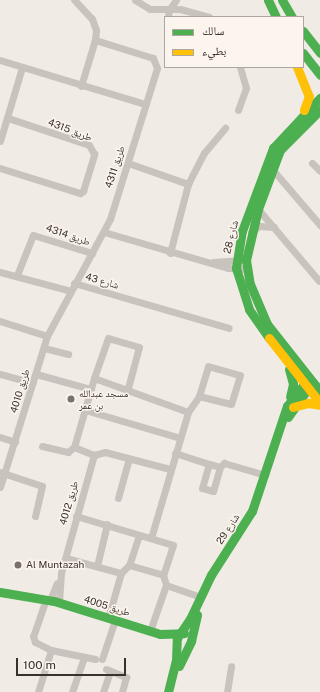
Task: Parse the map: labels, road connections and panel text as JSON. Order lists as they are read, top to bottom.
{
  "streets": {
    "street": [
      "طريق 4315",
      "طريق 4311",
      "طريق 4314",
      "شارع 28",
      "شارع 43",
      "طريق 4010",
      "طريق 4012",
      "شارع 29",
      "طريق 4005"
    ]
  },
  "crossings": [
    ["طريق 4311", "طريق 4314"],
    ["طريق 4311", "شارع 43"],
    ["شارع 28", "شارع 29"],
    ["شارع 43", "طريق 4010"],
    ["طريق 4012", "طريق 4005"],
    ["شارع 29", "طريق 4005"]
  ],
  "places": ["مسجد عبدالله بن عمر", "Al Muntazah"],
  "legend": ["سالك", "بطيء"],
  "scale_bar": "100 m"
}
